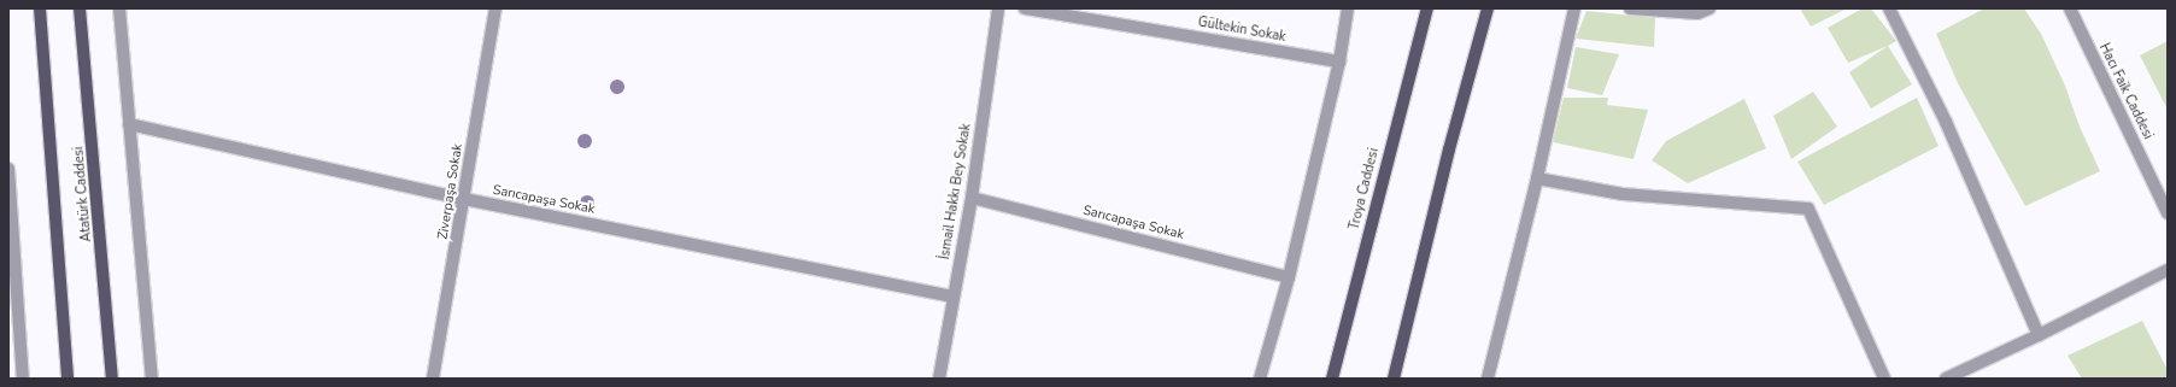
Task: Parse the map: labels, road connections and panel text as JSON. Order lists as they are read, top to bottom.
{
  "streets": {
    "main road": ["Troya Caddesi", "Atatürk Caddesi"],
    "street": [
      "Gültekin Sokak",
      "Hacı Faik Caddesi",
      "Ziverpaşa Sokak",
      "İsmail Hakkı Bey Sokak",
      "Sarıcapaşa Sokak"
    ]
  },
  "crossings": [
    ["Ziverpaşa Sokak", "Sarıcapaşa Sokak"],
    ["İsmail Hakkı Bey Sokak", "Sarıcapaşa Sokak"]
  ]
}
